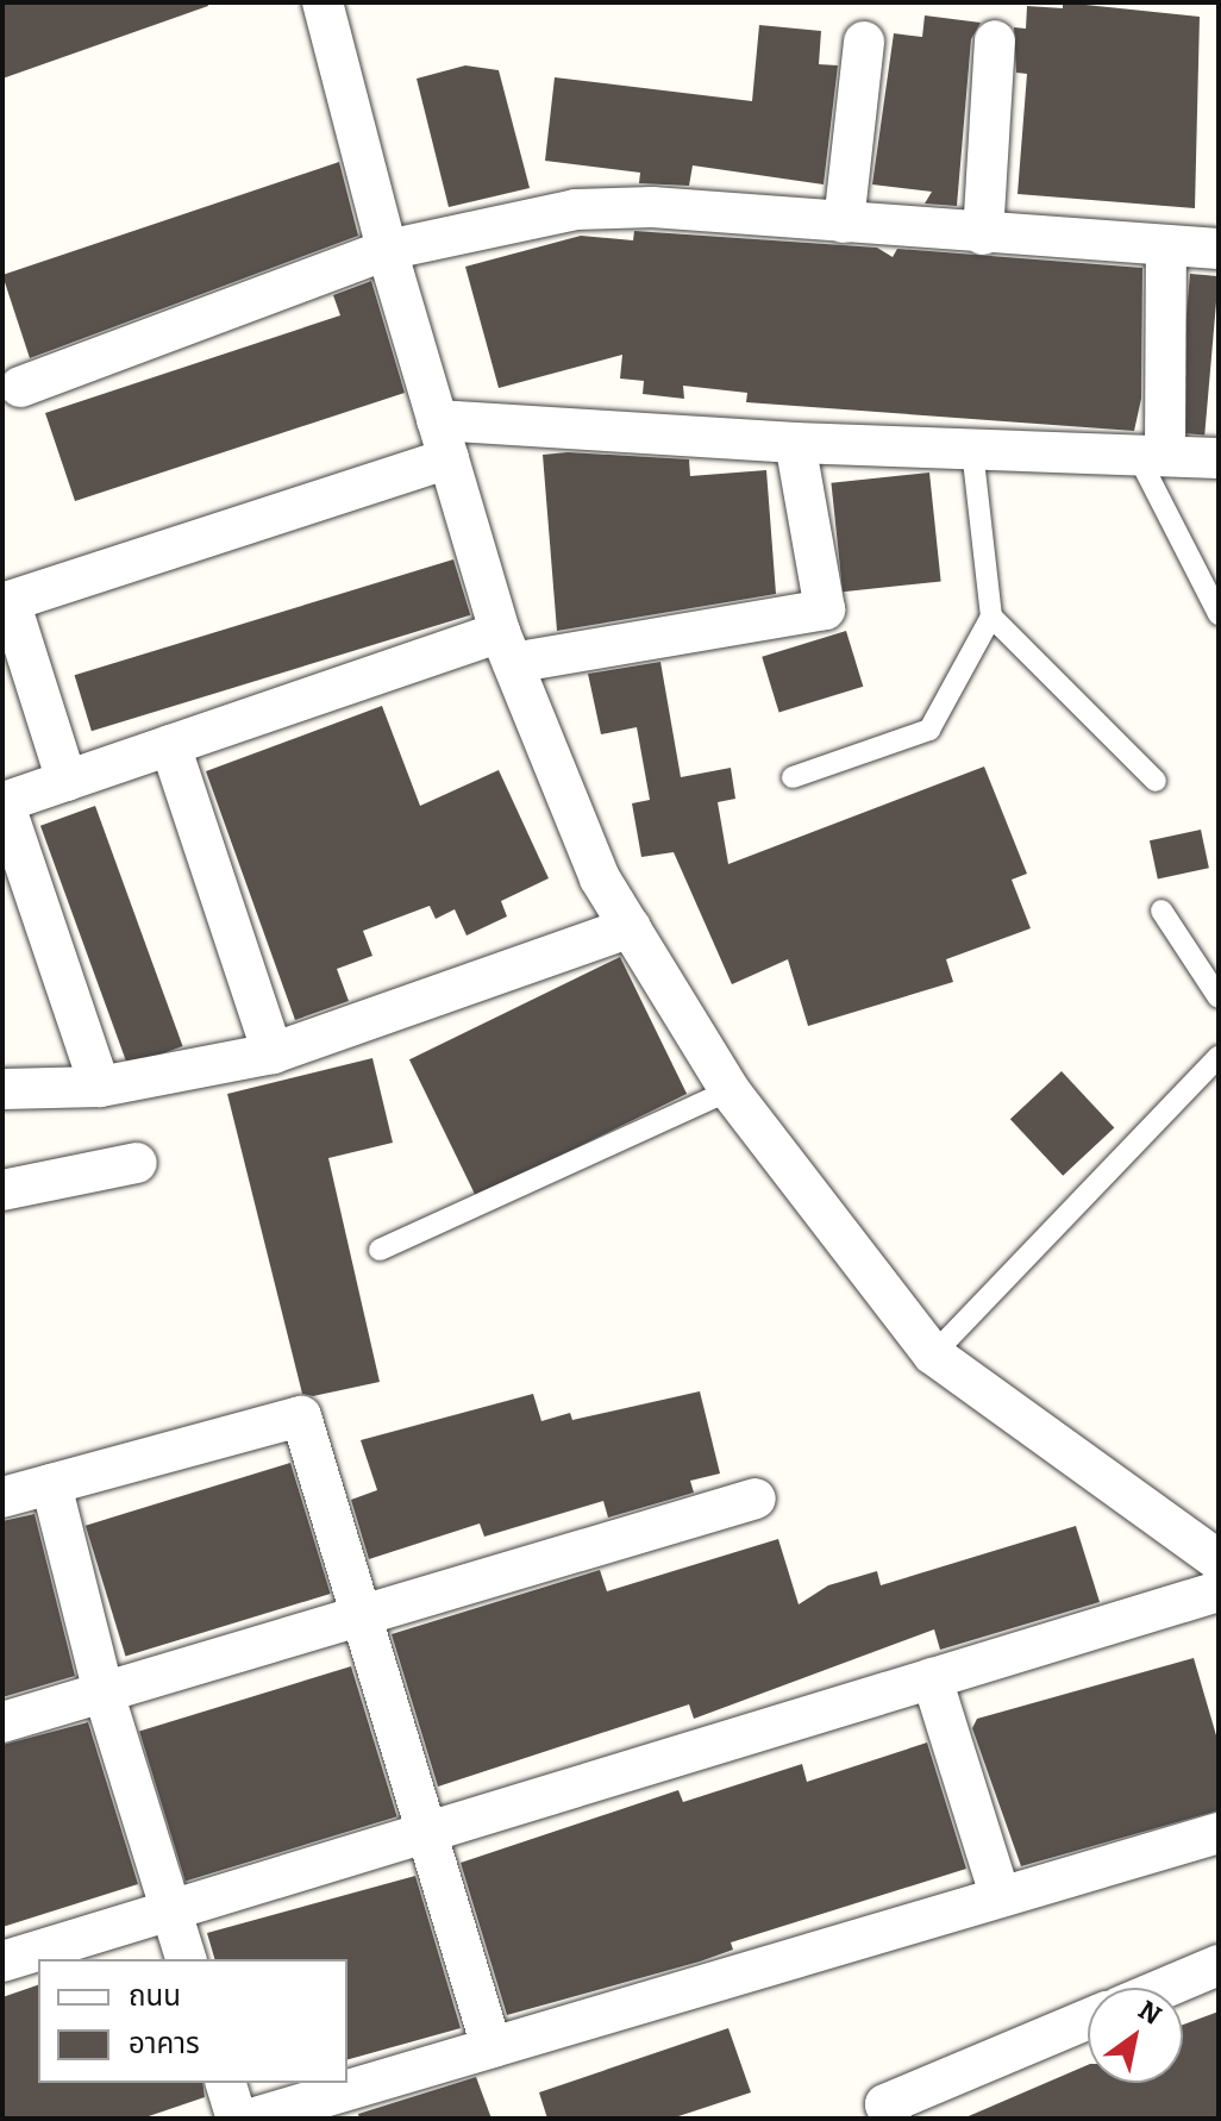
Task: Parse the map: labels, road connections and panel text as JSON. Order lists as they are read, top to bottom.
{
  "legend": ["ถนน", "อาคาร"],
  "north": "top right"
}
